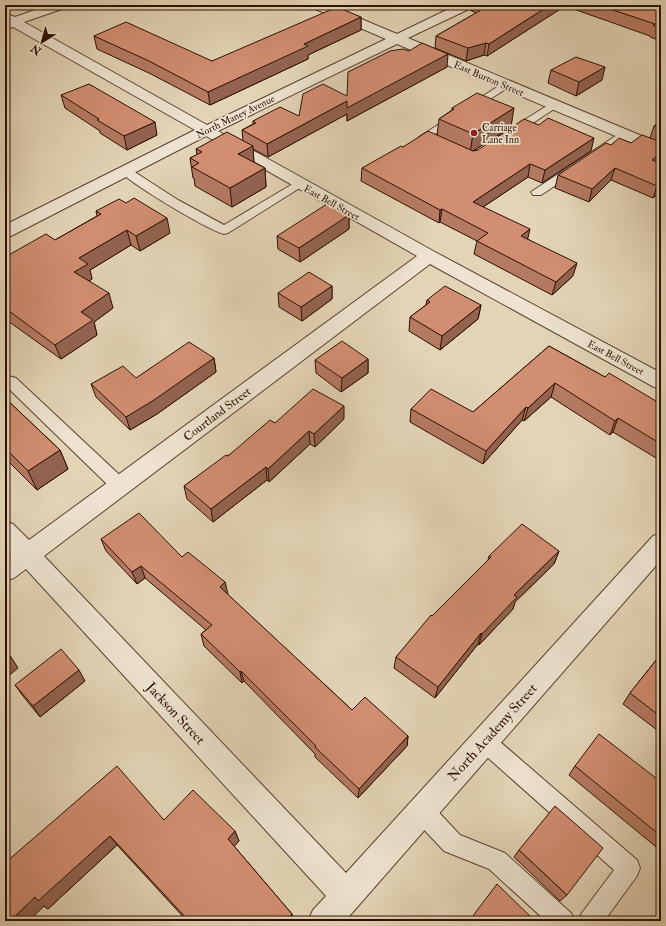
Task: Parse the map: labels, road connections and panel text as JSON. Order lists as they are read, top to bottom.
{
  "streets": {
    "street": [
      "East Burton Street",
      "North Maney Avenue",
      "East Bell Street",
      "Courtland Street",
      "Jackson Street",
      "North Academy Street"
    ]
  },
  "crossings": [
    ["East Burton Street", "North Maney Avenue"],
    ["North Maney Avenue", "East Bell Street"],
    ["East Bell Street", "Courtland Street"],
    ["Courtland Street", "Jackson Street"],
    ["Jackson Street", "North Academy Street"]
  ],
  "places": ["Carriage Lane Inn"],
  "north": "bottom left"
}
